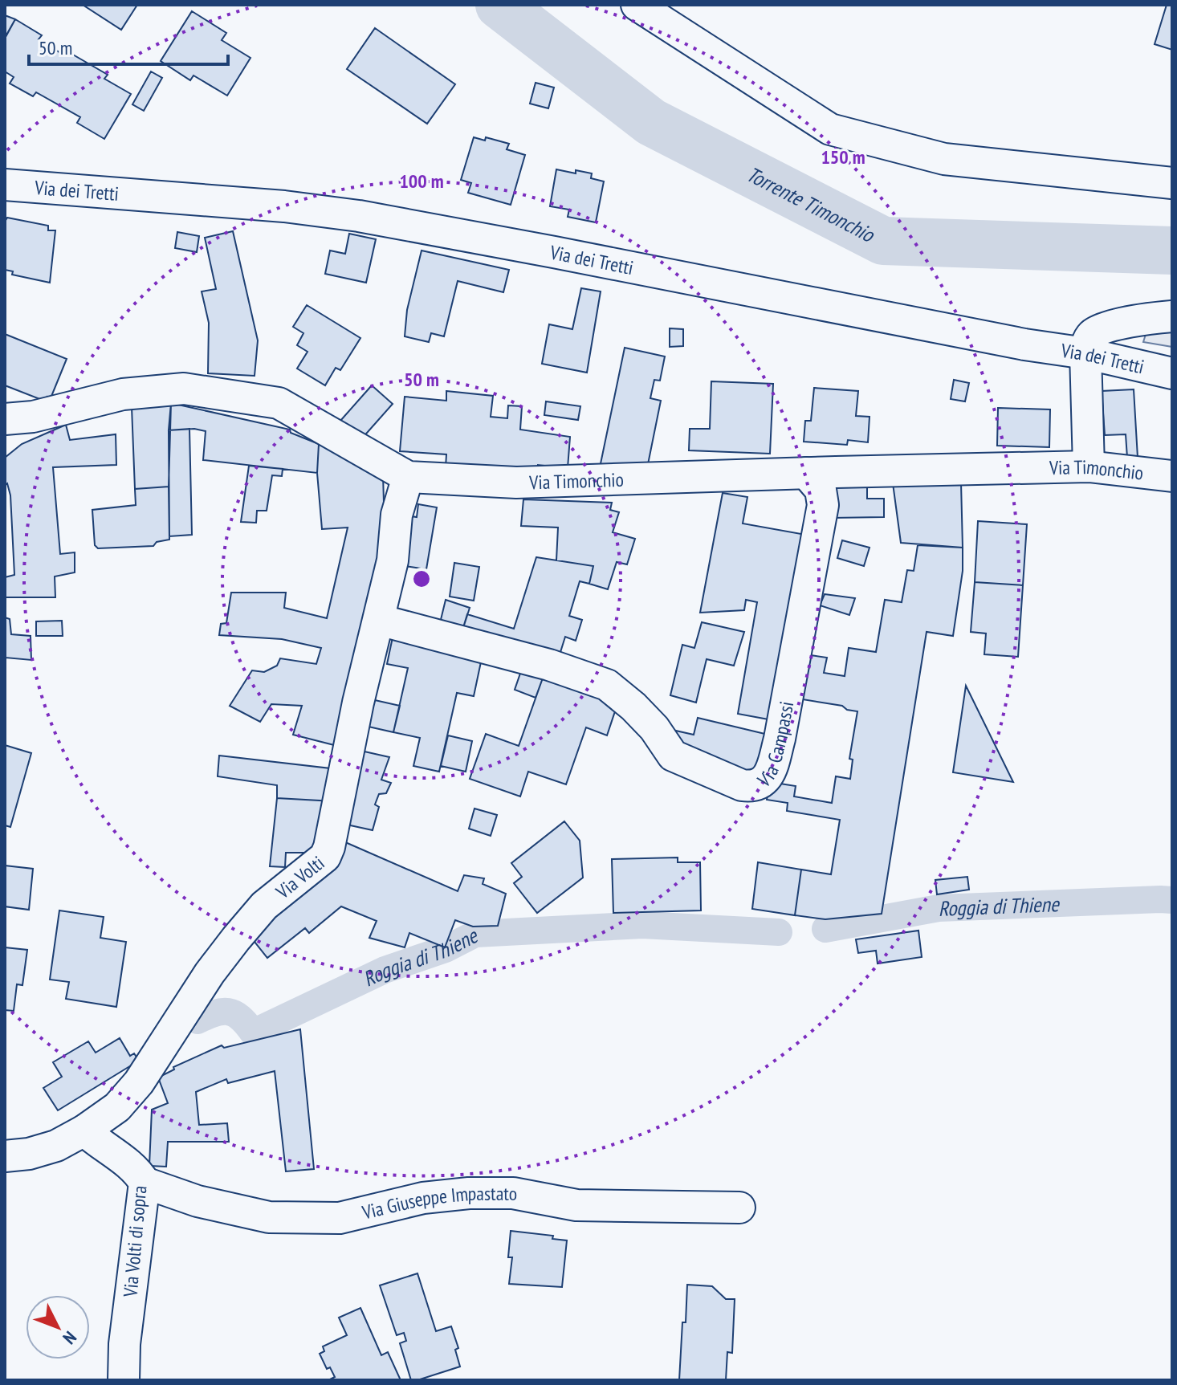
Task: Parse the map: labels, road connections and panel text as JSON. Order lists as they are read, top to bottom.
{
  "streets": {
    "street": [
      "Via dei Tretti",
      "Via Timonchio",
      "Via Campassi",
      "Via Volti",
      "Via Giuseppe Impastato",
      "Via Volti di sopra"
    ]
  },
  "crossings": [
    ["Via Timonchio", "Via Campassi"],
    ["Via Timonchio", "Via Volti"],
    ["Via Campassi", "Via Volti"],
    ["Via Volti", "Via Volti di sopra"],
    ["Via Giuseppe Impastato", "Via Volti di sopra"]
  ],
  "water": ["Torrente Timonchio", "Roggia di Thiene"],
  "scale_bar": "50 m",
  "north": "bottom right",
  "rings": ["150 m", "100 m", "50 m"]
}
